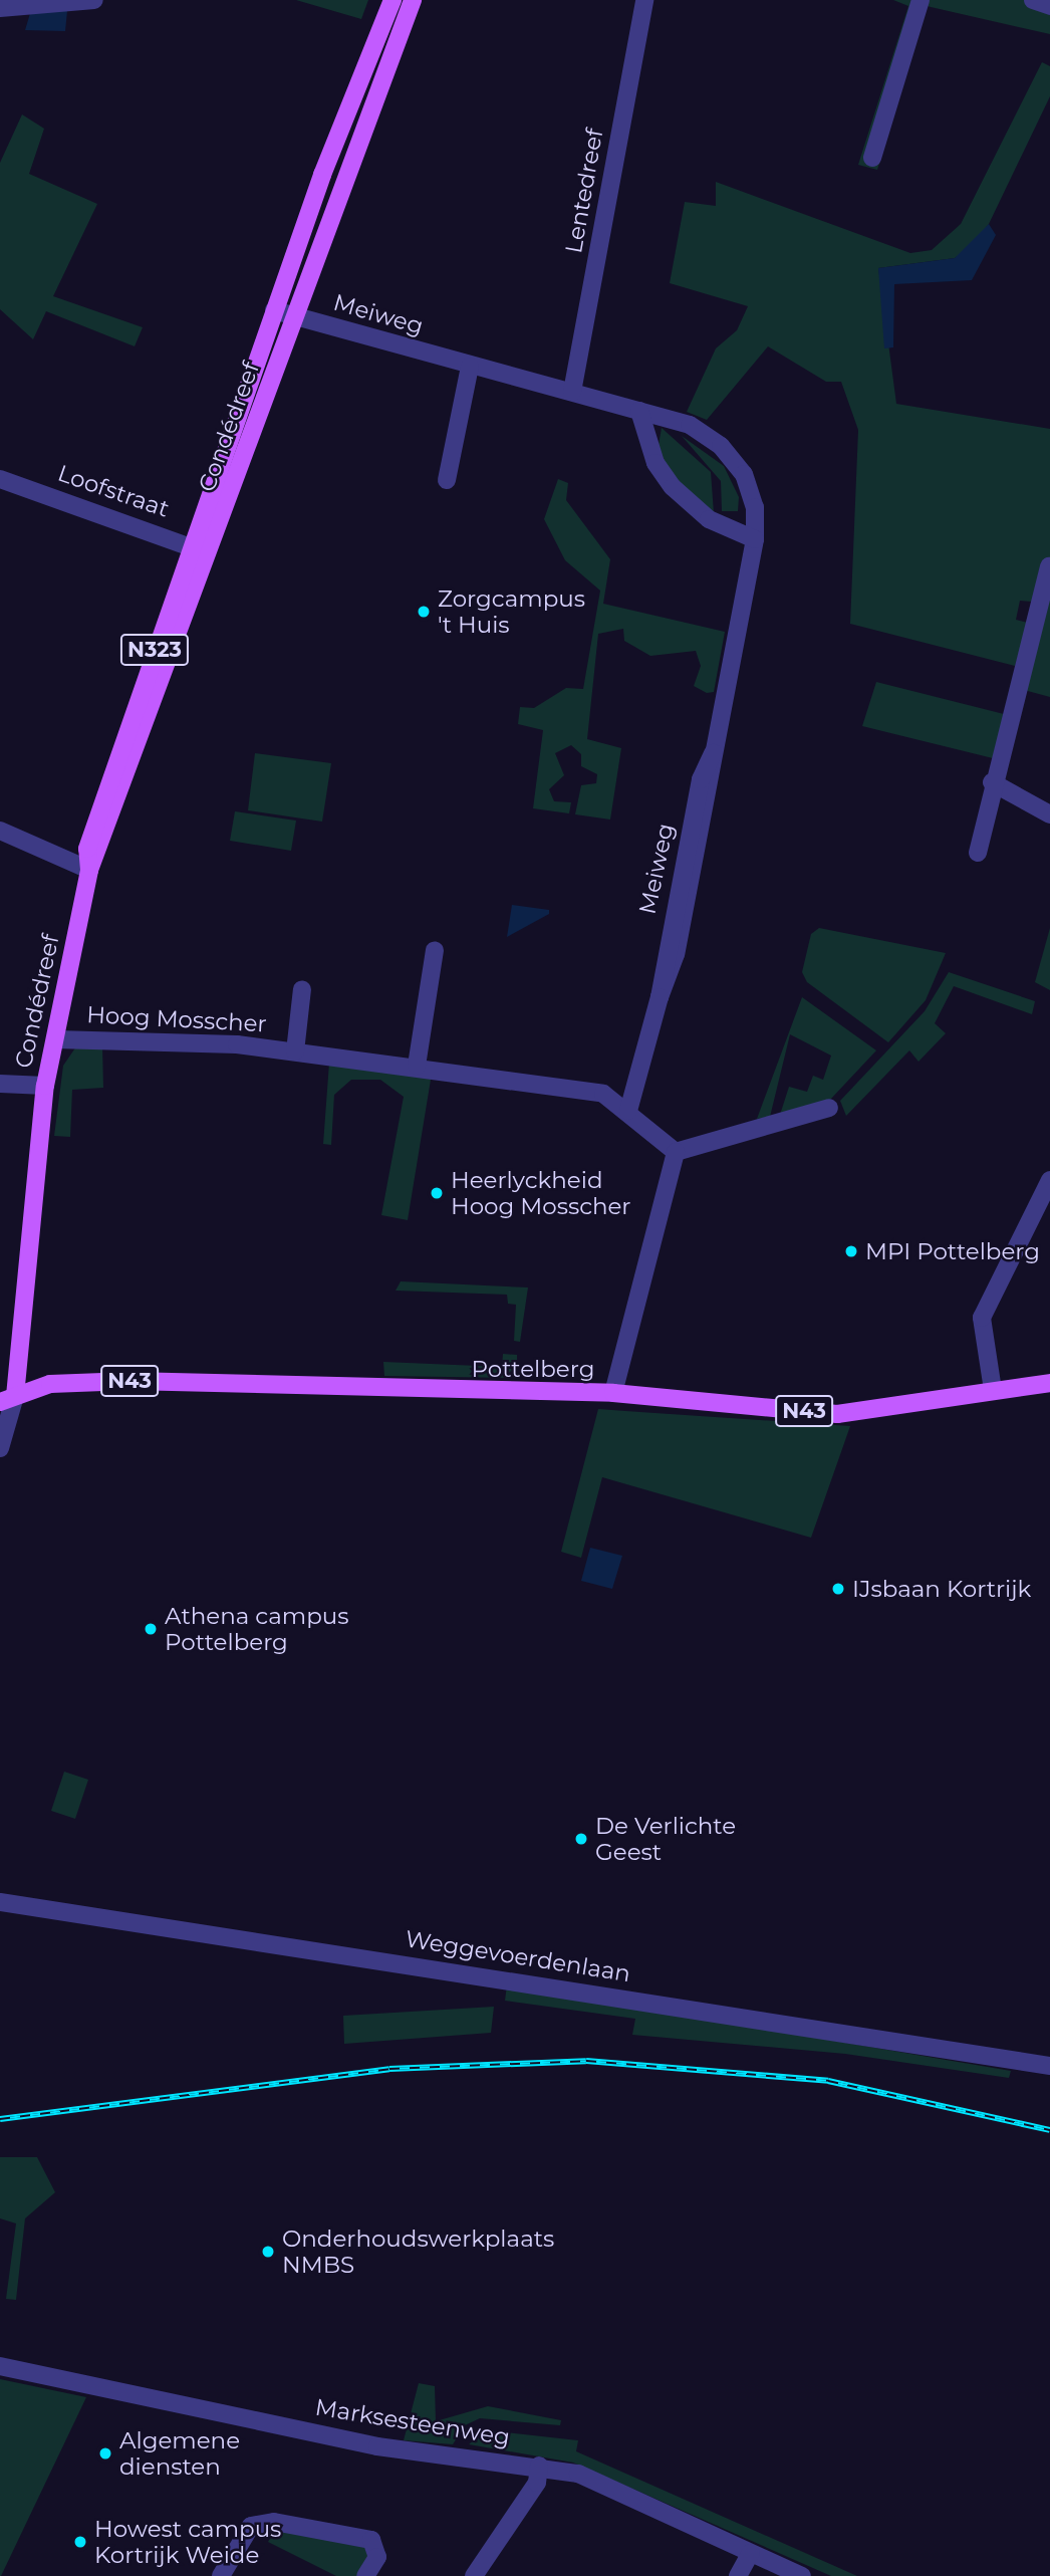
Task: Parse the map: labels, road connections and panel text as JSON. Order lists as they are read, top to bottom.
{
  "streets": {
    "main road": [
      "Condédreef",
      "N323",
      "Pottelberg",
      "N43"
    ],
    "street": [
      "Lentedreef",
      "Meiweg",
      "Loofstraat",
      "Hoog Mosscher",
      "Weggevoerdenlaan",
      "Marksesteenweg"
    ]
  },
  "crossings": [
    ["Lentedreef", "Meiweg"],
    ["Meiweg", "Condédreef"],
    ["Meiweg", "Hoog Mosscher"],
    ["Condédreef", "Loofstraat"],
    ["Condédreef", "Hoog Mosscher"],
    ["Condédreef", "Pottelberg"]
  ],
  "places": [
    "Zorgcampus 't Huis",
    "Heerlyckheid Hoog Mosscher",
    "MPI Pottelberg",
    "IJsbaan Kortrijk",
    "Athena campus Pottelberg",
    "De Verlichte Geest",
    "Onderhoudswerkplaats NMBS",
    "Algemene diensten",
    "Howest campus Kortrijk Weide"
  ]
}
